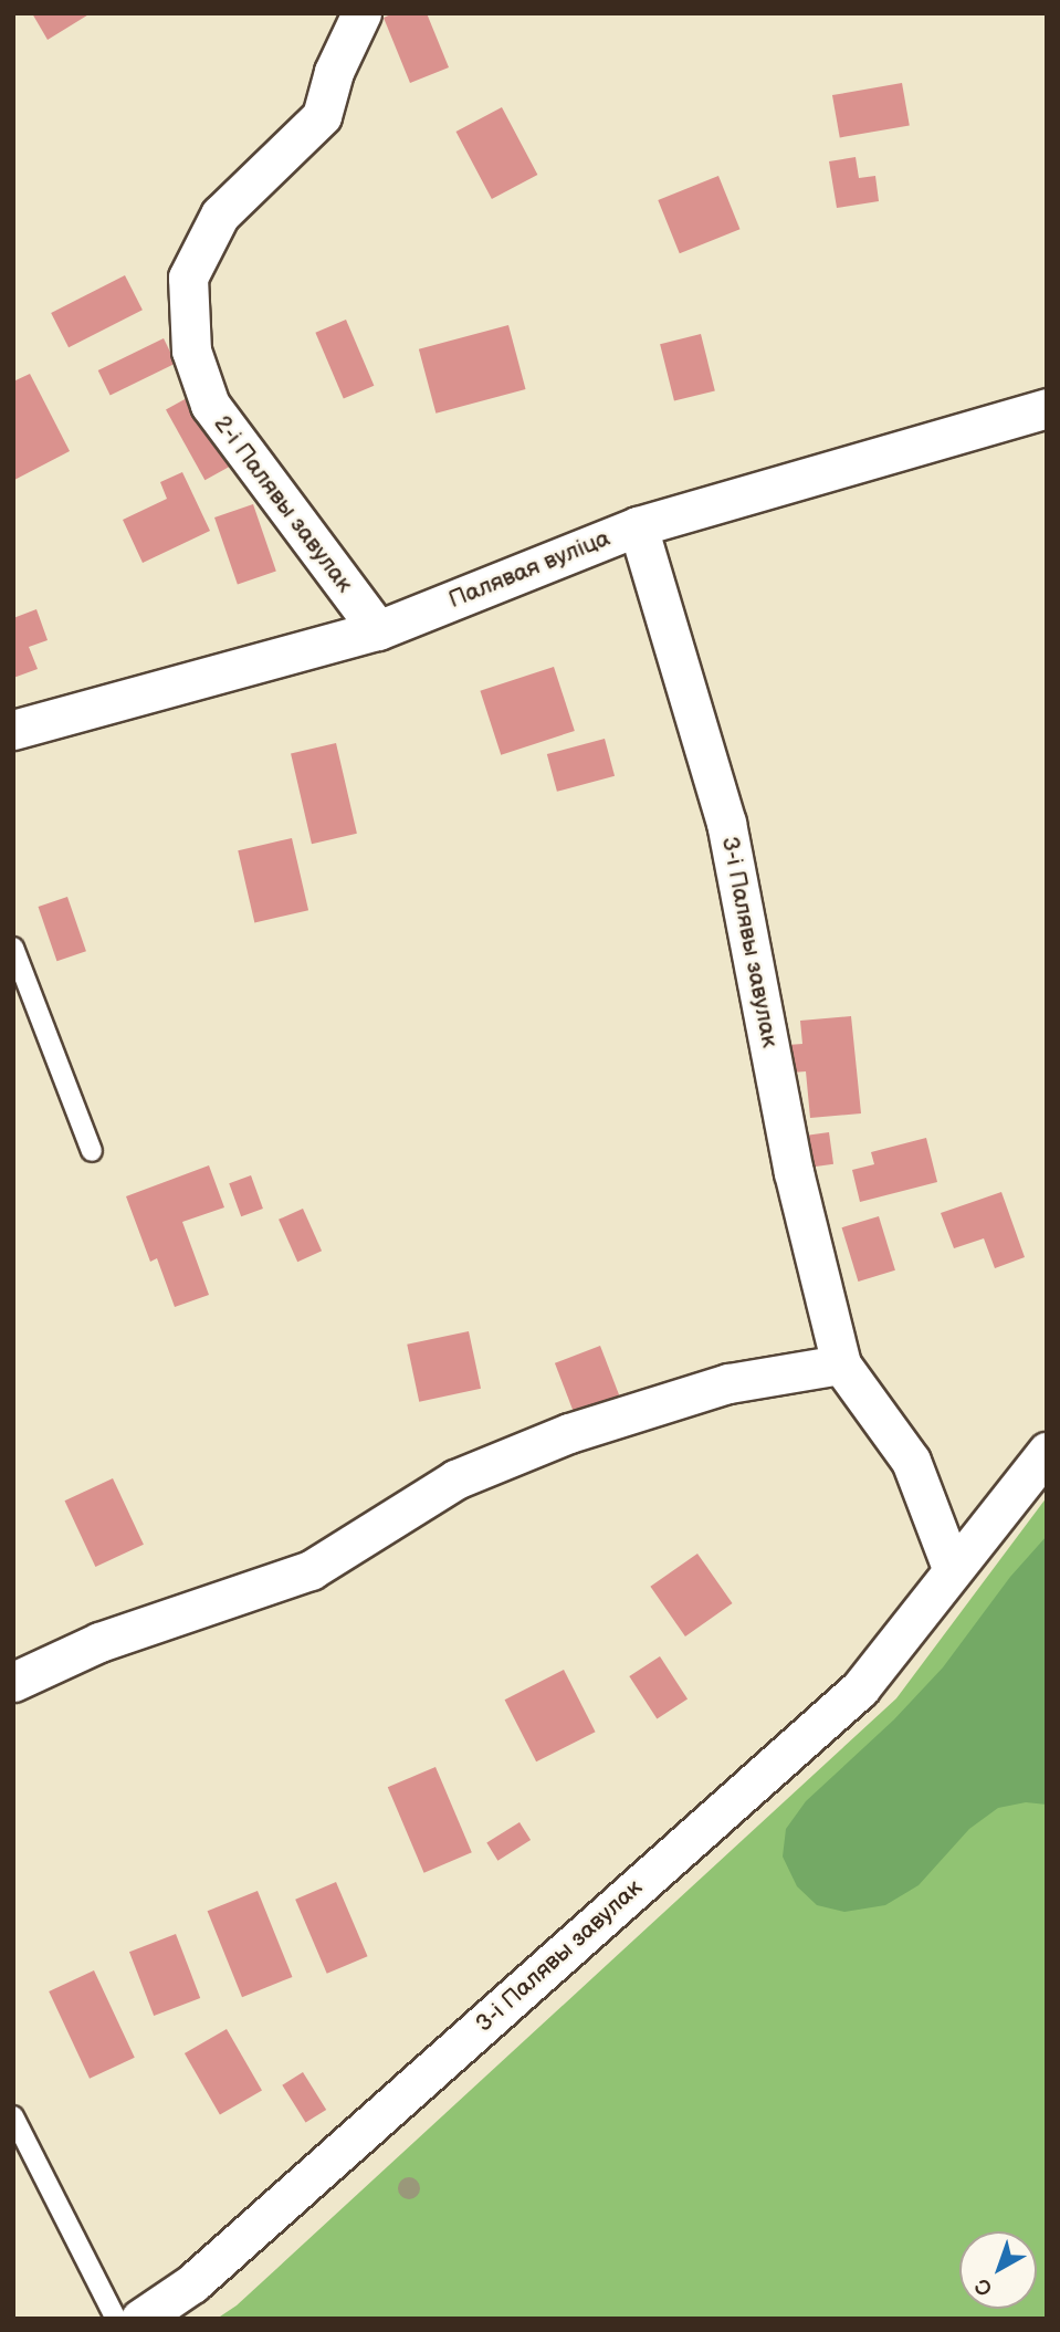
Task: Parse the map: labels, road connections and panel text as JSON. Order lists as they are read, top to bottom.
{
  "streets": {
    "street": ["2-і Палявы завулак", "Палявая вуліца", "3-і Палявы завулак"]
  },
  "crossings": [
    ["2-і Палявы завулак", "Палявая вуліца"],
    ["Палявая вуліца", "3-і Палявы завулак"]
  ],
  "north": "bottom left"
}
